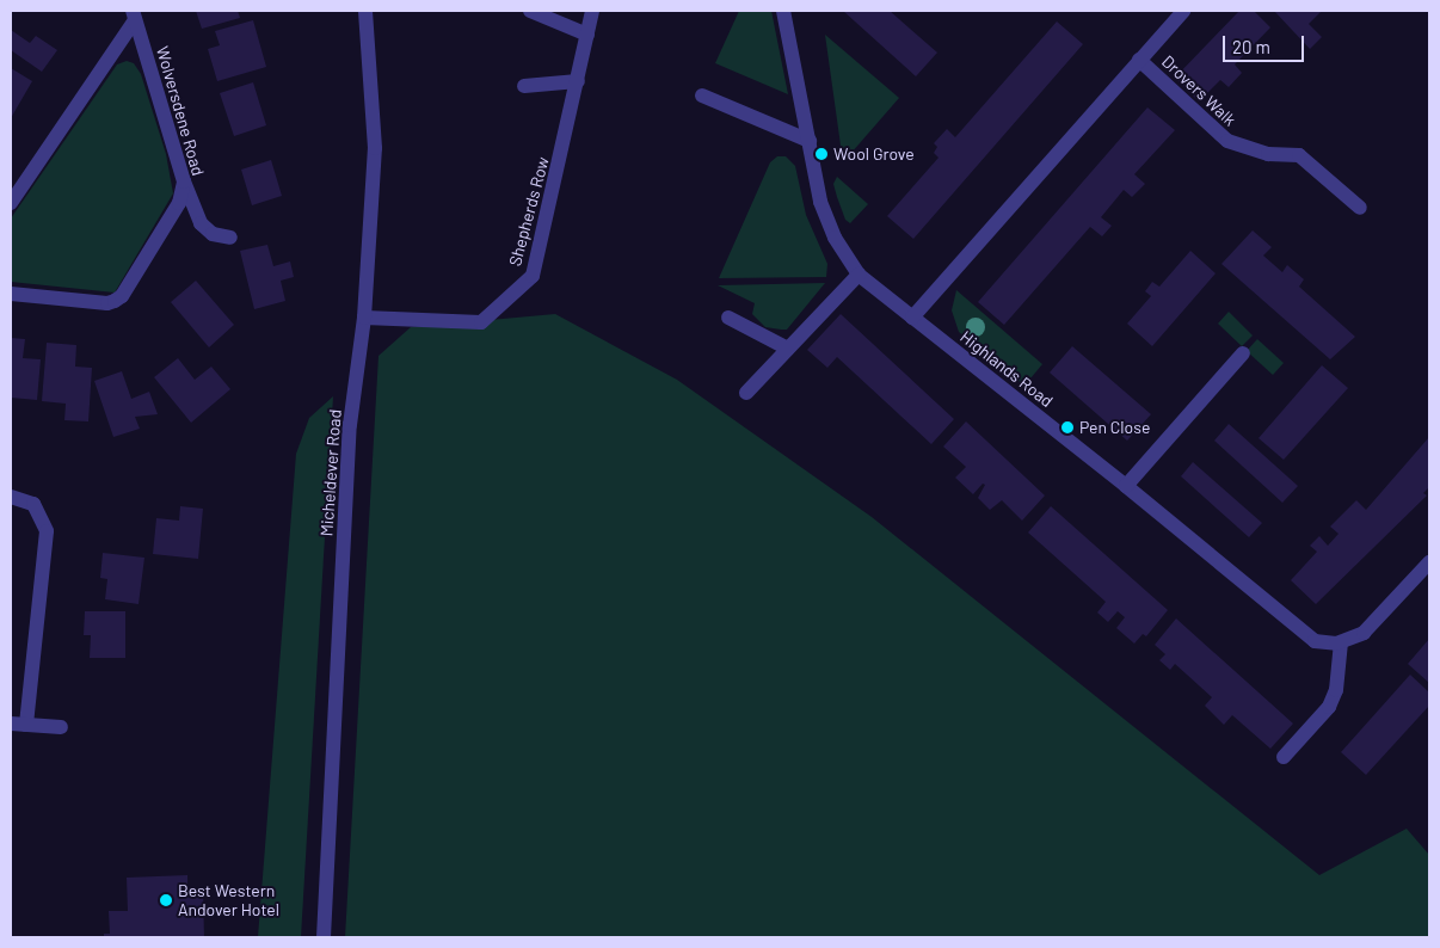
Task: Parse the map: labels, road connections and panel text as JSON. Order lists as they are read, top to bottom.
{
  "streets": {
    "street": [
      "Drovers Walk",
      "Wolversdene Road",
      "Shepherds Row",
      "Highlands Road",
      "Micheldever Road"
    ]
  },
  "crossings": [
    ["Shepherds Row", "Micheldever Road"]
  ],
  "places": ["Wool Grove", "Pen Close", "Best Western Andover Hotel"],
  "scale_bar": "20 m"
}
